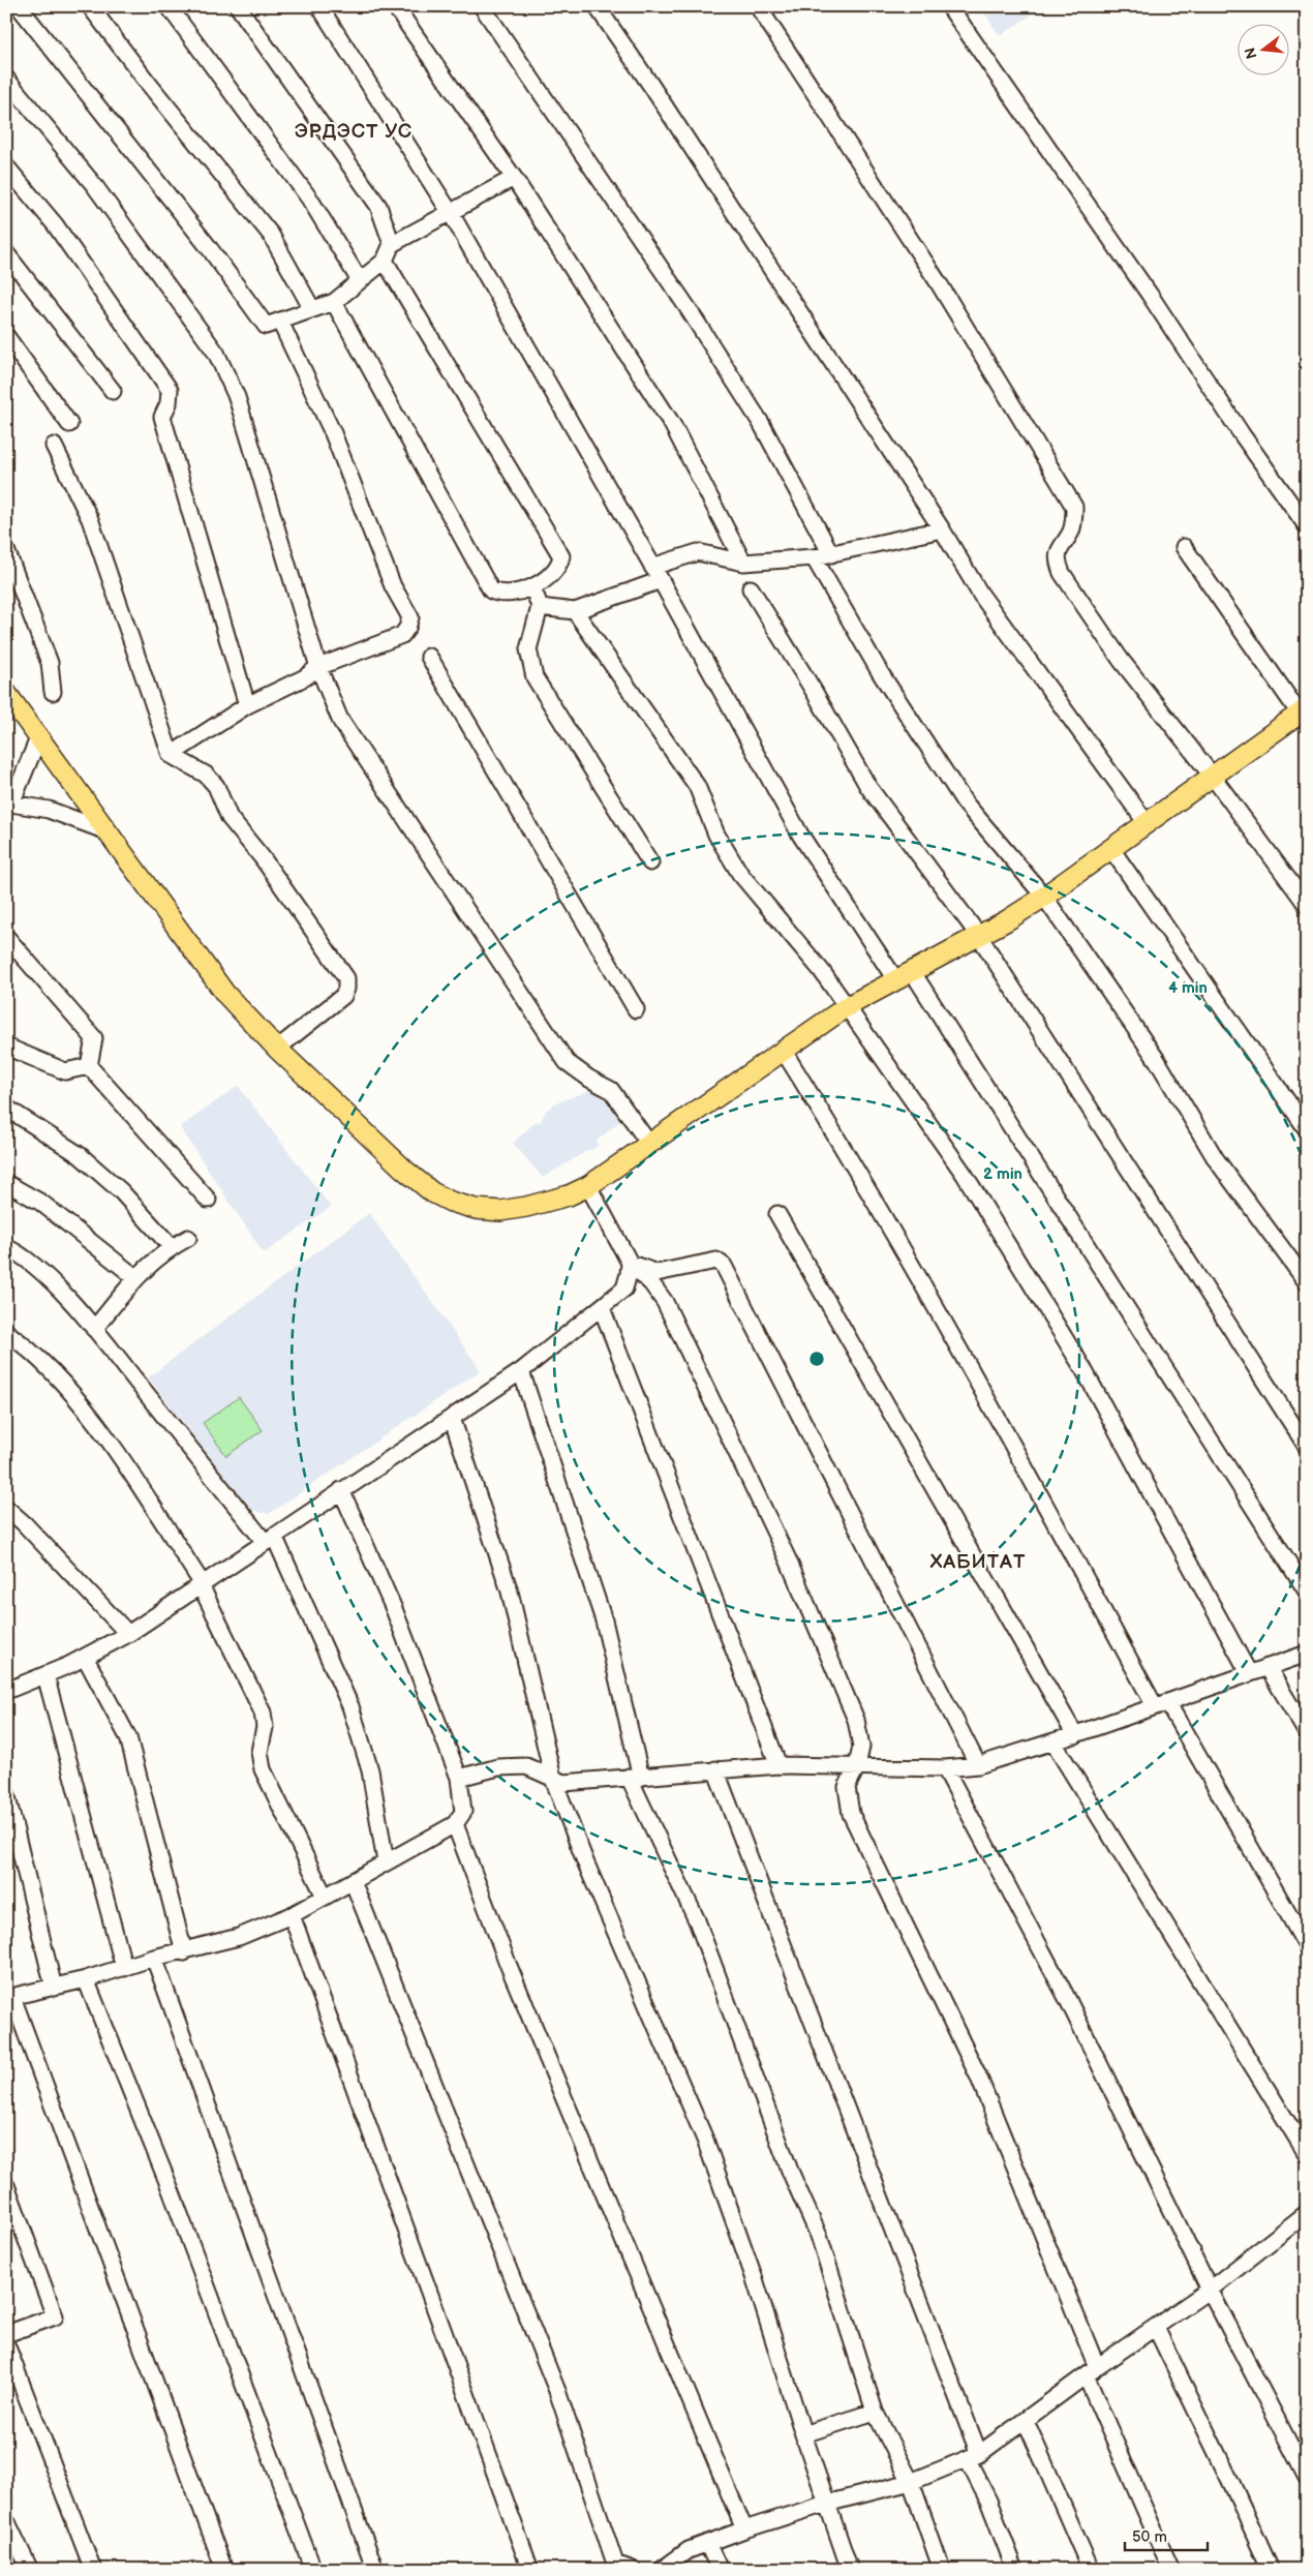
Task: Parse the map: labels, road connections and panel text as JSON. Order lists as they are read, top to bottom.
{
  "districts": ["ЭРДЭСТ УС", "ХАБИТАТ"],
  "scale_bar": "50 m",
  "north": "left",
  "rings": ["4 min", "2 min"]
}
